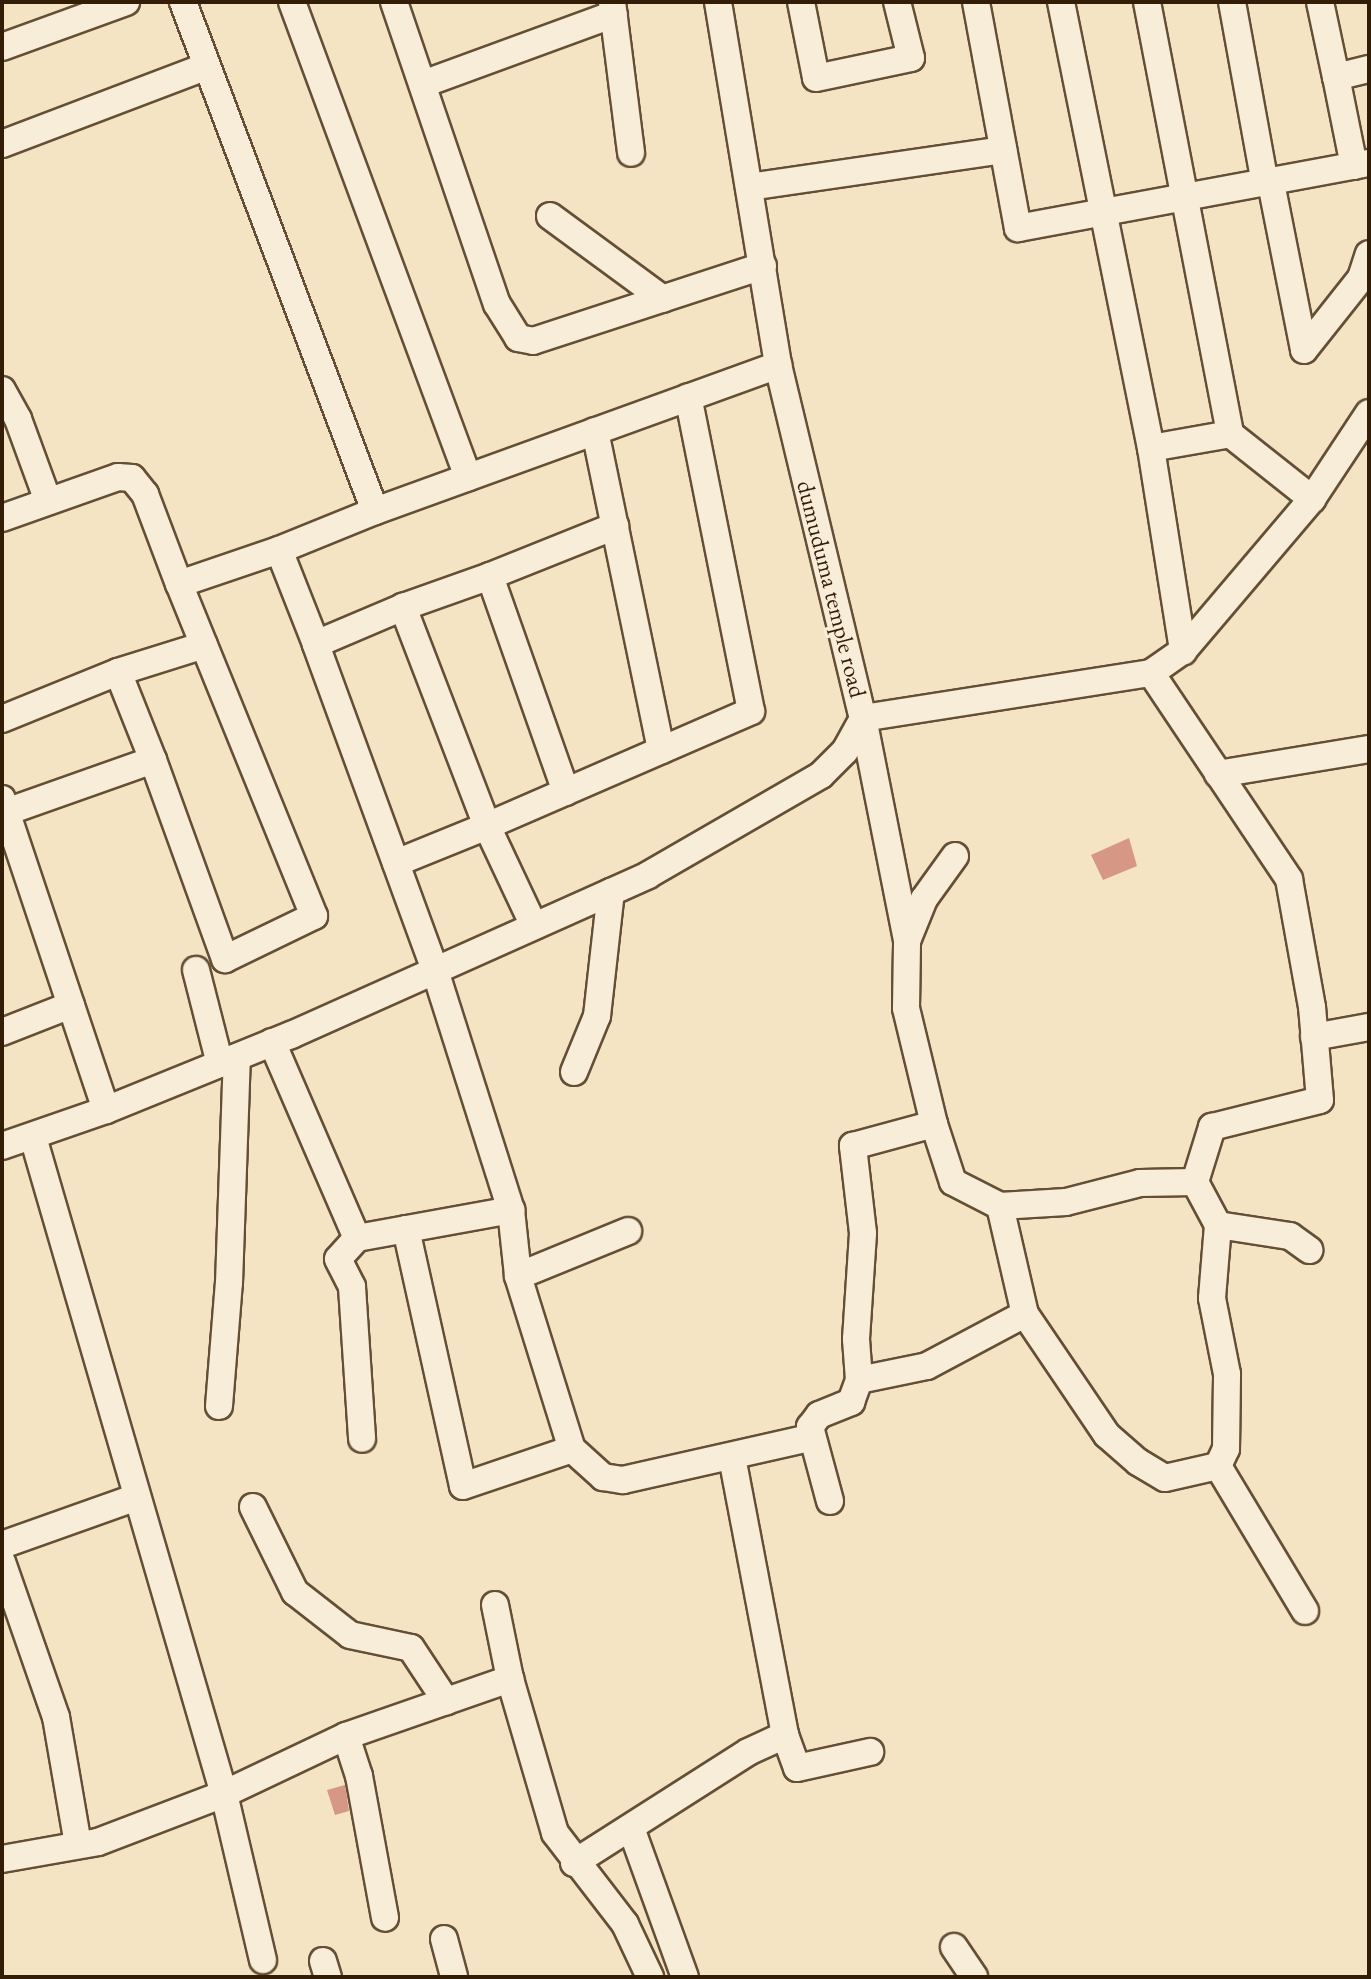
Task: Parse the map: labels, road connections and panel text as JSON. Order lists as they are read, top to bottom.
{
  "streets": {
    "street": ["dumuduma temple road"]
  }
}
